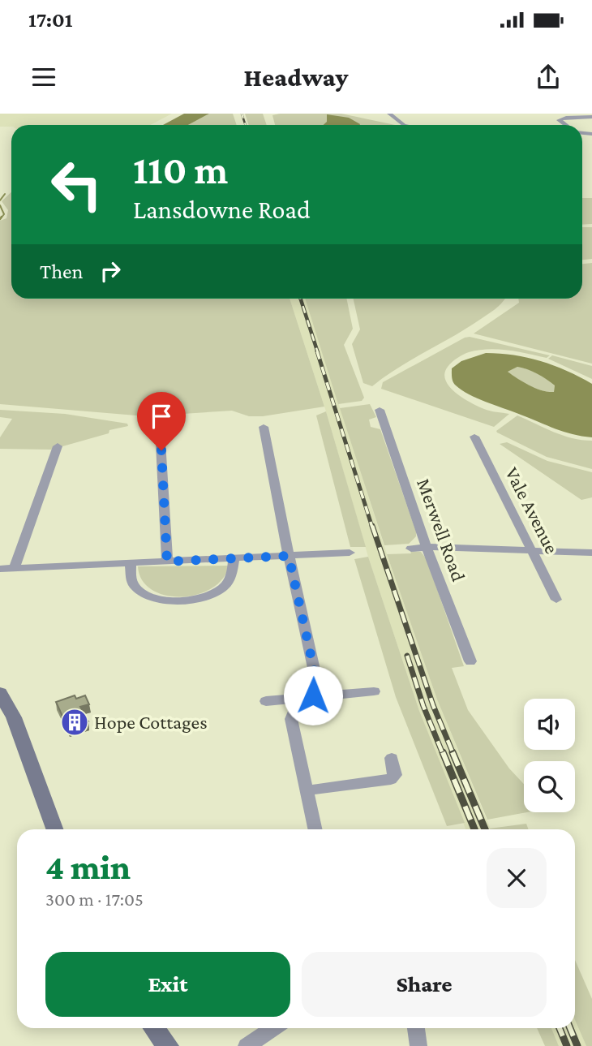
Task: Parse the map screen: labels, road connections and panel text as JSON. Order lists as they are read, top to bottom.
{
  "streets": {
    "street": ["Vale Avenue", "Merwell Road"]
  },
  "places": {
    "building": ["Hope Cottages"]
  },
  "page": {
    "status": "17:01",
    "header": "Headway",
    "turn": ["110 m", "Lansdowne Road"],
    "then": "Then",
    "heading": ["4 min", "300 m · 17:05"],
    "buttons": ["Exit", "Share"]
  }
}
